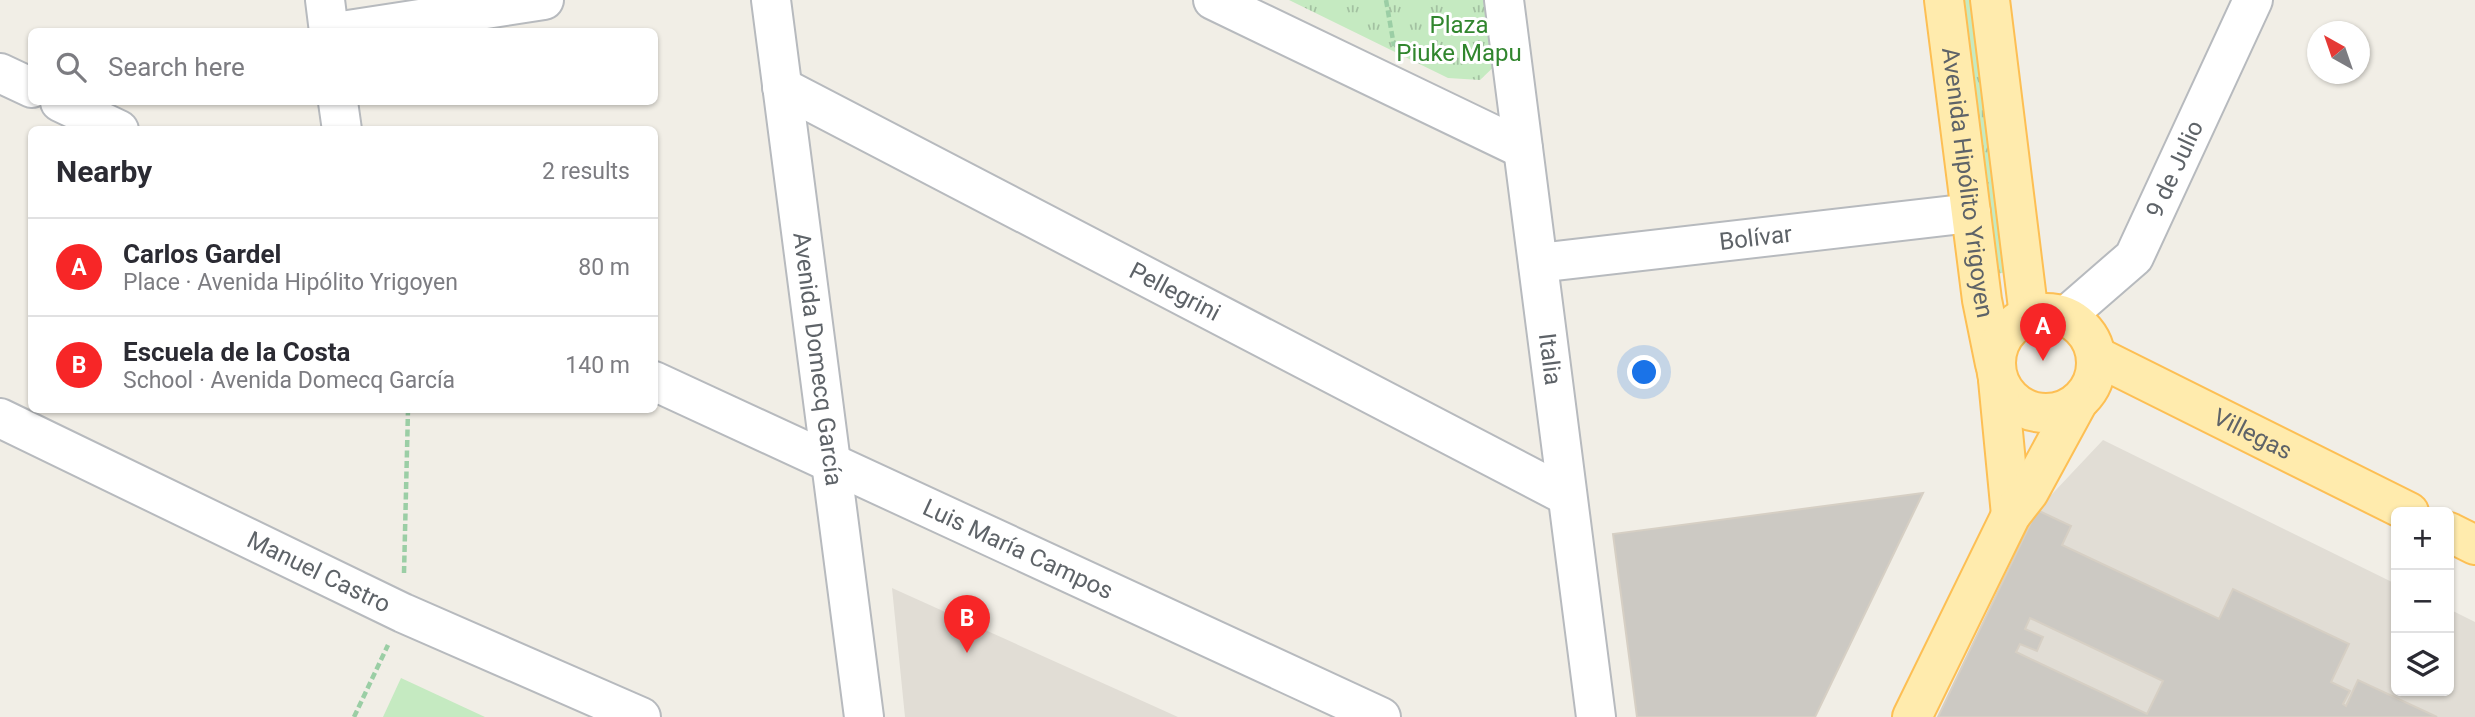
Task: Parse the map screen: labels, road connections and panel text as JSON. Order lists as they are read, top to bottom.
{
  "streets": {
    "main road": ["Avenida Hipólito Yrigoyen", "Villegas"],
    "street": [
      "9 de Julio",
      "Bolívar",
      "Pellegrini",
      "Italia",
      "Avenida Domecq García",
      "Luis María Campos",
      "Manuel Castro"
    ]
  },
  "crossings": [
    ["9 de Julio", "Avenida Hipólito Yrigoyen"],
    ["9 de Julio", "Villegas"],
    ["Avenida Hipólito Yrigoyen", "Bolívar"],
    ["Avenida Hipólito Yrigoyen", "Villegas"],
    ["Bolívar", "Italia"],
    ["Pellegrini", "Italia"],
    ["Pellegrini", "Avenida Domecq García"],
    ["Avenida Domecq García", "Luis María Campos"]
  ],
  "parks": ["Plaza Piuke Mapu"],
  "north": "top left",
  "page": {
    "search": "Search here",
    "heading": ["Nearby", "2 results"],
    "list": [
      {
        "mark": "A",
        "name": "Carlos Gardel",
        "note": "Place · Avenida Hipólito Yrigoyen",
        "value": "80 m"
      },
      {
        "mark": "B",
        "name": "Escuela de la Costa",
        "note": "School · Avenida Domecq García",
        "value": "140 m"
      }
    ],
    "pins": ["A", "B"],
    "map_buttons": ["+", "−"]
  }
}
